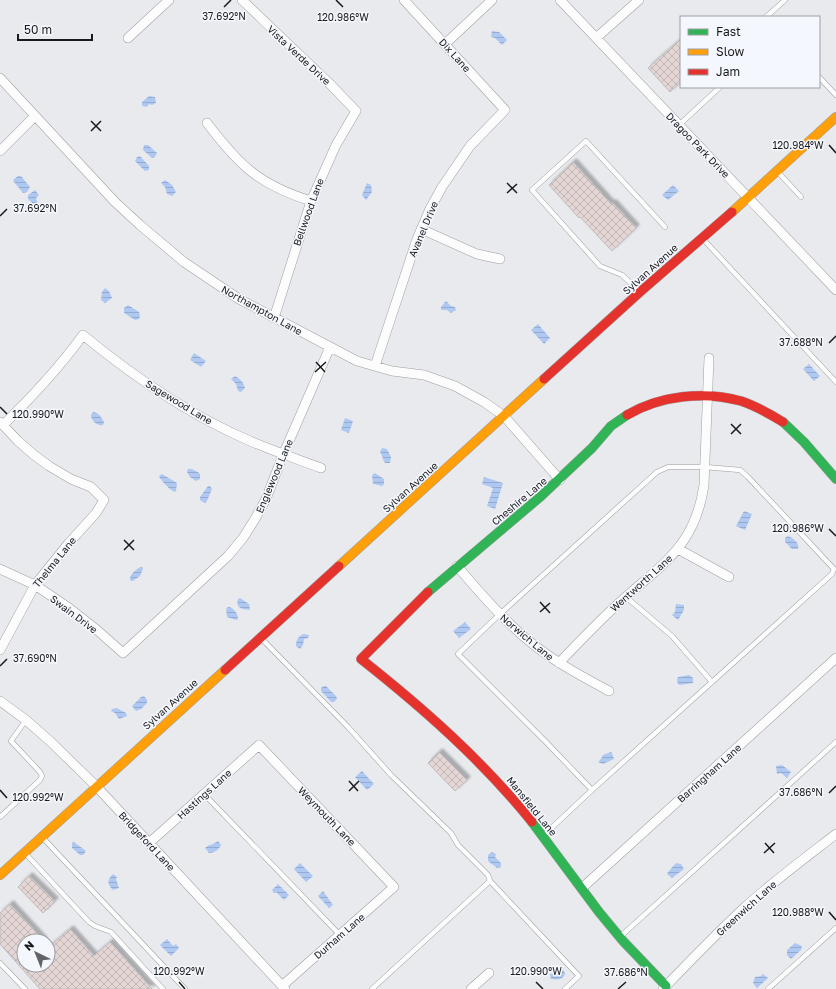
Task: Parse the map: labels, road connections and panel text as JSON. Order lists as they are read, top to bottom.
{
  "streets": {
    "main road": ["Sylvan Avenue", "Cheshire Lane", "Mansfield Lane"],
    "street": [
      "Vista Verde Drive",
      "Dix Lane",
      "Dragoo Park Drive",
      "Bellwood Lane",
      "Avanel Drive",
      "Northampton Lane",
      "Sagewood Lane",
      "Englewood Lane",
      "Thelma Lane",
      "Wentworth Lane",
      "Swain Drive",
      "Norwich Lane",
      "Barringham Lane",
      "Hastings Lane",
      "Weymouth Lane",
      "Bridgeford Lane",
      "Greenwich Lane",
      "Durham Lane"
    ]
  },
  "crossings": [
    ["Vista Verde Drive", "Bellwood Lane"],
    ["Dix Lane", "Avanel Drive"],
    ["Dragoo Park Drive", "Sylvan Avenue"],
    ["Bellwood Lane", "Northampton Lane"],
    ["Avanel Drive", "Northampton Lane"],
    ["Sylvan Avenue", "Northampton Lane"],
    ["Sylvan Avenue", "Bridgeford Lane"],
    ["Northampton Lane", "Englewood Lane"],
    ["Northampton Lane", "Cheshire Lane"],
    ["Sagewood Lane", "Englewood Lane"],
    ["Sagewood Lane", "Thelma Lane"],
    ["Englewood Lane", "Swain Drive"],
    ["Cheshire Lane", "Wentworth Lane"],
    ["Cheshire Lane", "Norwich Lane"],
    ["Cheshire Lane", "Mansfield Lane"],
    ["Thelma Lane", "Swain Drive"],
    ["Wentworth Lane", "Norwich Lane"],
    ["Barringham Lane", "Mansfield Lane"],
    ["Hastings Lane", "Weymouth Lane"],
    ["Hastings Lane", "Bridgeford Lane"],
    ["Mansfield Lane", "Greenwich Lane"],
    ["Weymouth Lane", "Durham Lane"],
    ["Bridgeford Lane", "Durham Lane"]
  ],
  "legend": ["Fast", "Slow", "Jam"],
  "scale_bar": "50 m",
  "north": "top left",
  "coordinates": [
    "37.692°N",
    "120.986°W",
    "120.984°W",
    "37.688°N",
    "120.990°W",
    "37.690°N",
    "37.686°N",
    "120.992°W",
    "120.988°W"
  ]
}
